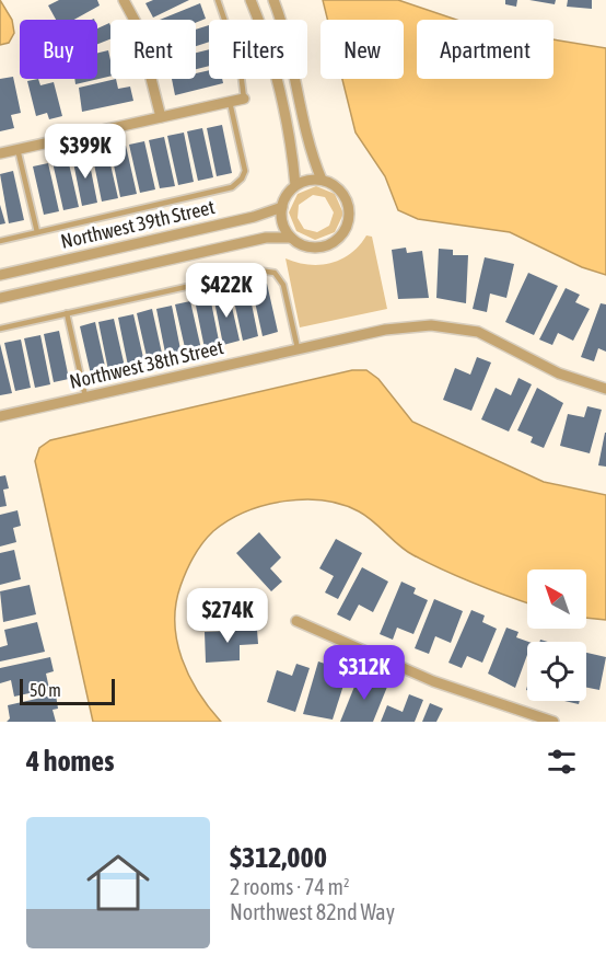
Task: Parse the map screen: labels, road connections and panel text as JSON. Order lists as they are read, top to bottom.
{
  "streets": {
    "street": ["Northwest 39th Street", "Northwest 38th Street"]
  },
  "scale_bar": "50 m",
  "north": "top left",
  "page": {
    "chip": [
      "Buy",
      "Rent",
      "Filters",
      "New",
      "Apartment"
    ],
    "price": [
      "$399K",
      "$422K",
      "$274K",
      "$312K"
    ],
    "scale": "50 m",
    "heading": "4 homes",
    "list": [
      {
        "name": "$312,000",
        "note": "2 rooms · 74 m² · Northwest 82nd Way"
      }
    ]
  }
}
